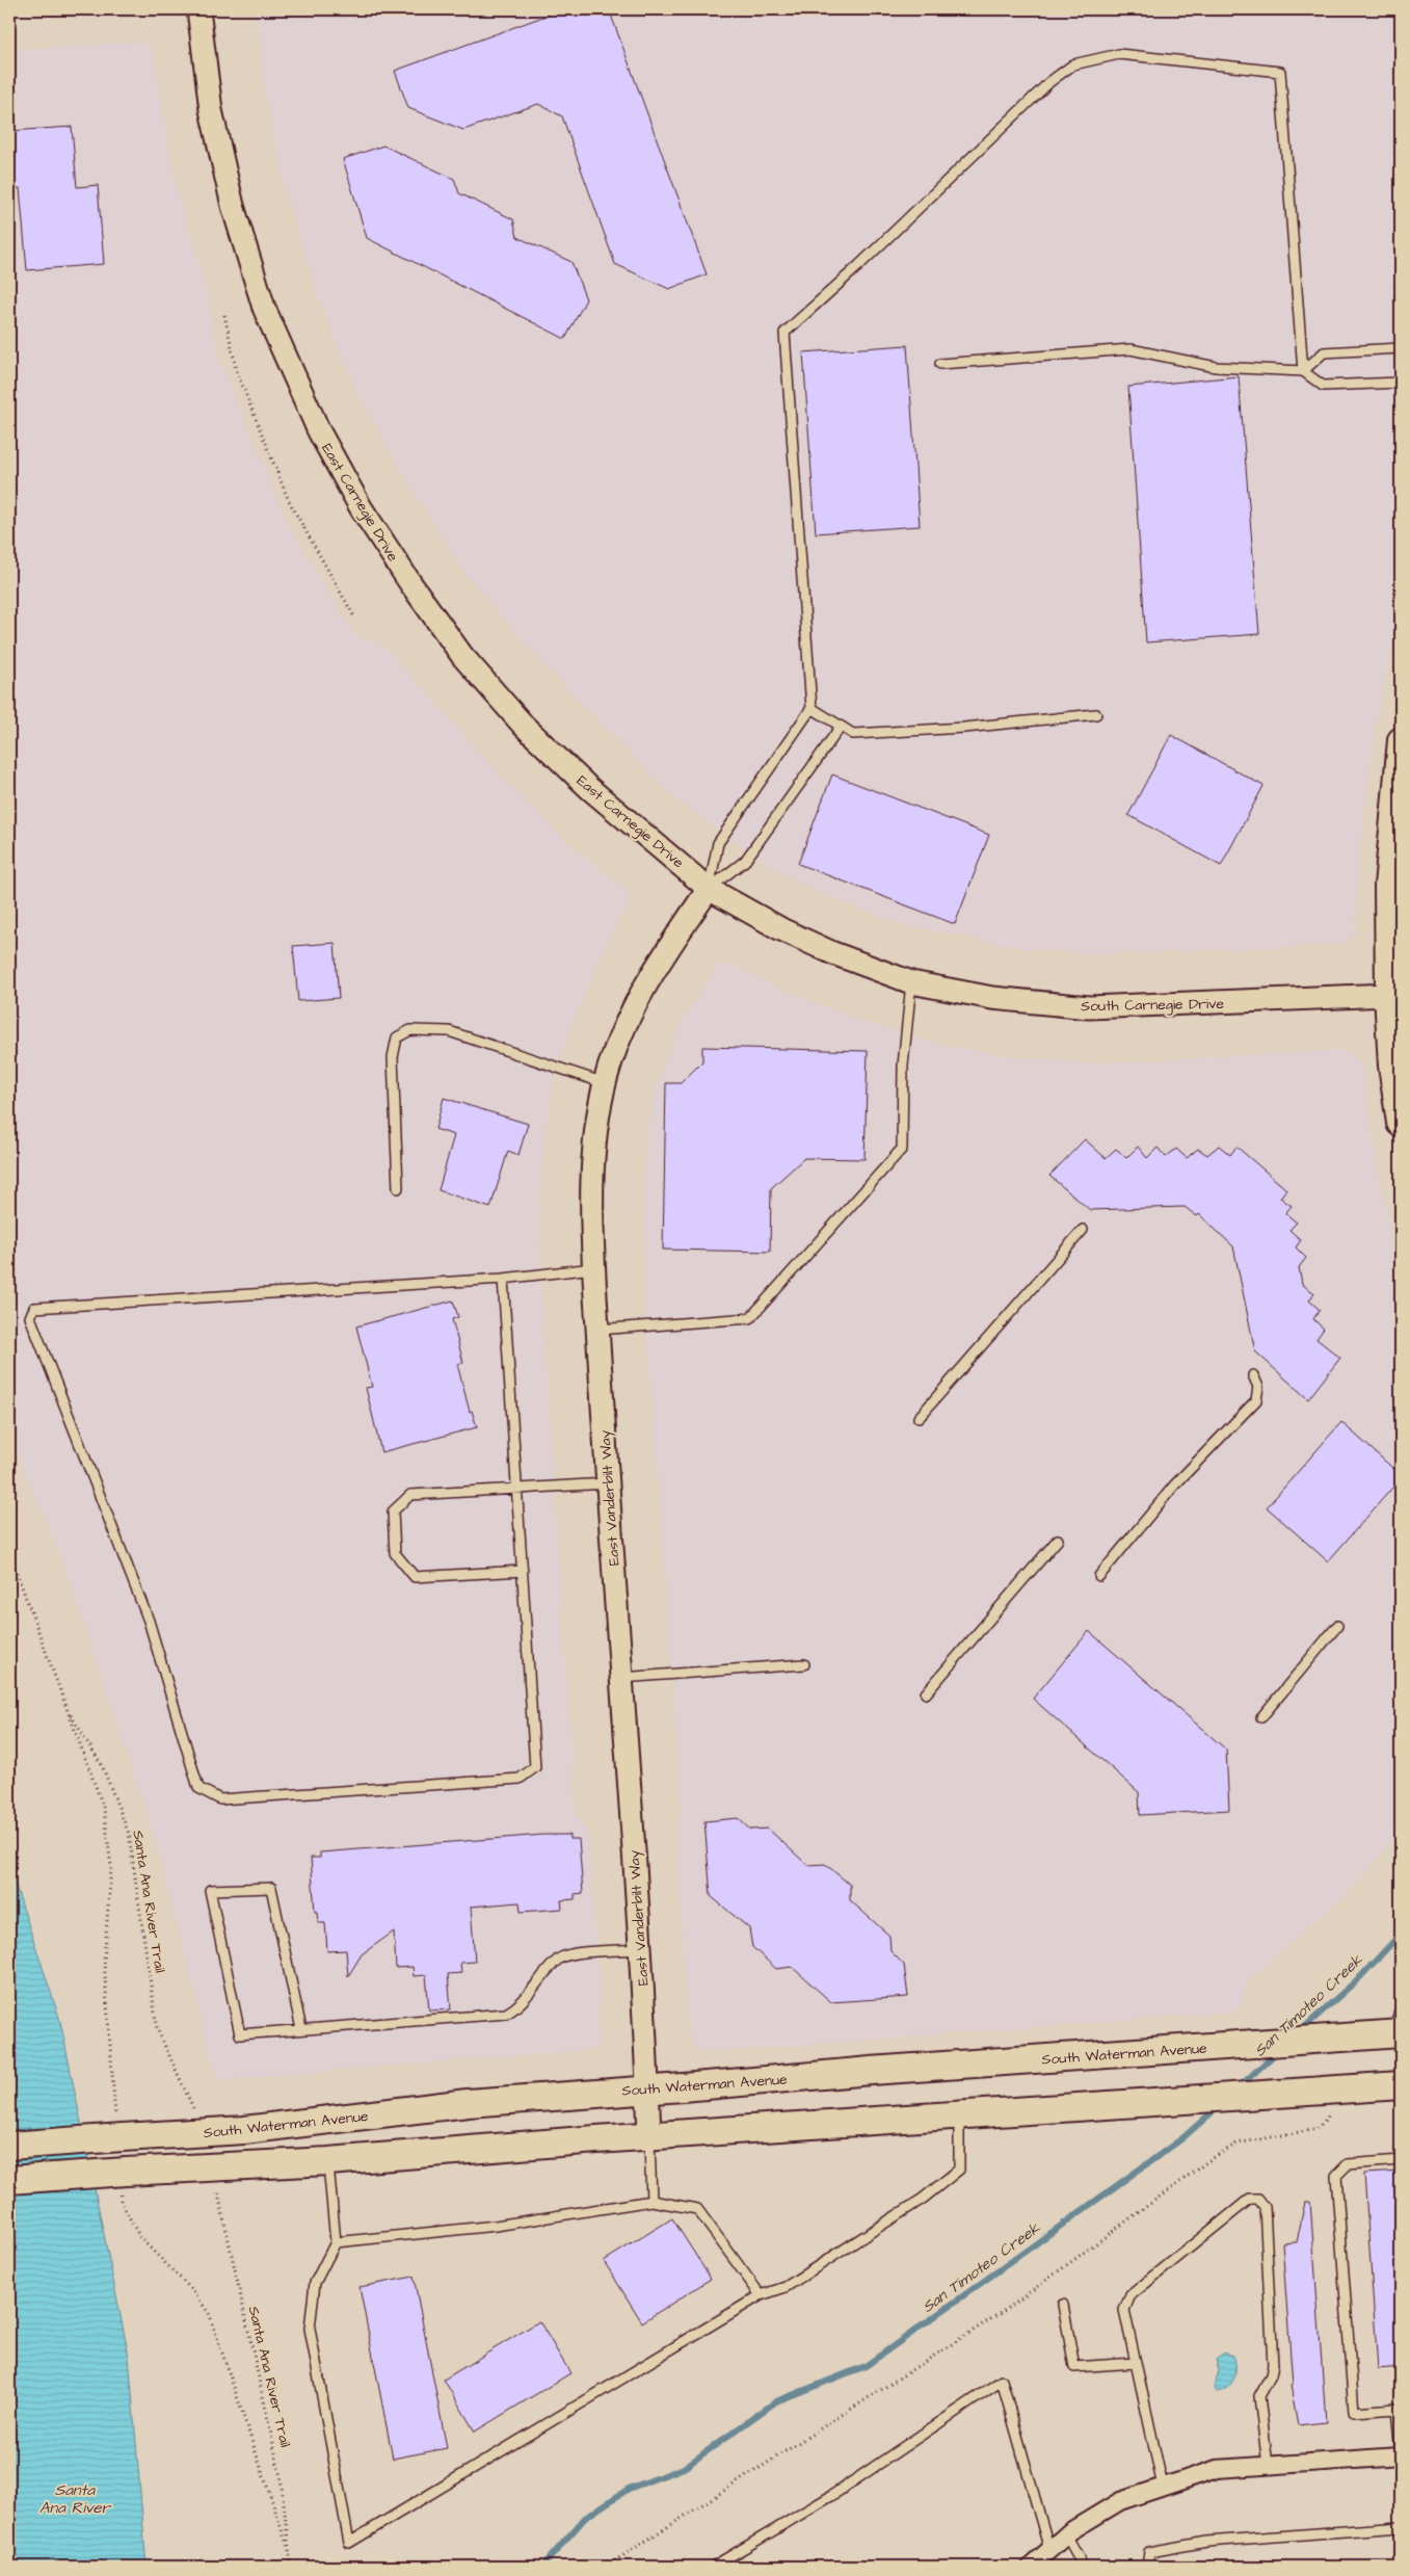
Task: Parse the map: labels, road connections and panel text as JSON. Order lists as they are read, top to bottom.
{
  "streets": {
    "main road": ["South Waterman Avenue"],
    "street": ["East Carnegie Drive", "South Carnegie Drive", "East Vanderbilt Way"],
    "path": ["Santa Ana River Trail"]
  },
  "crossings": [
    ["East Carnegie Drive", "South Carnegie Drive"],
    ["East Carnegie Drive", "East Vanderbilt Way"],
    ["South Carnegie Drive", "East Vanderbilt Way"],
    ["East Vanderbilt Way", "South Waterman Avenue"]
  ],
  "water": ["San Timoteo Creek", "Santa Ana River"]
}
